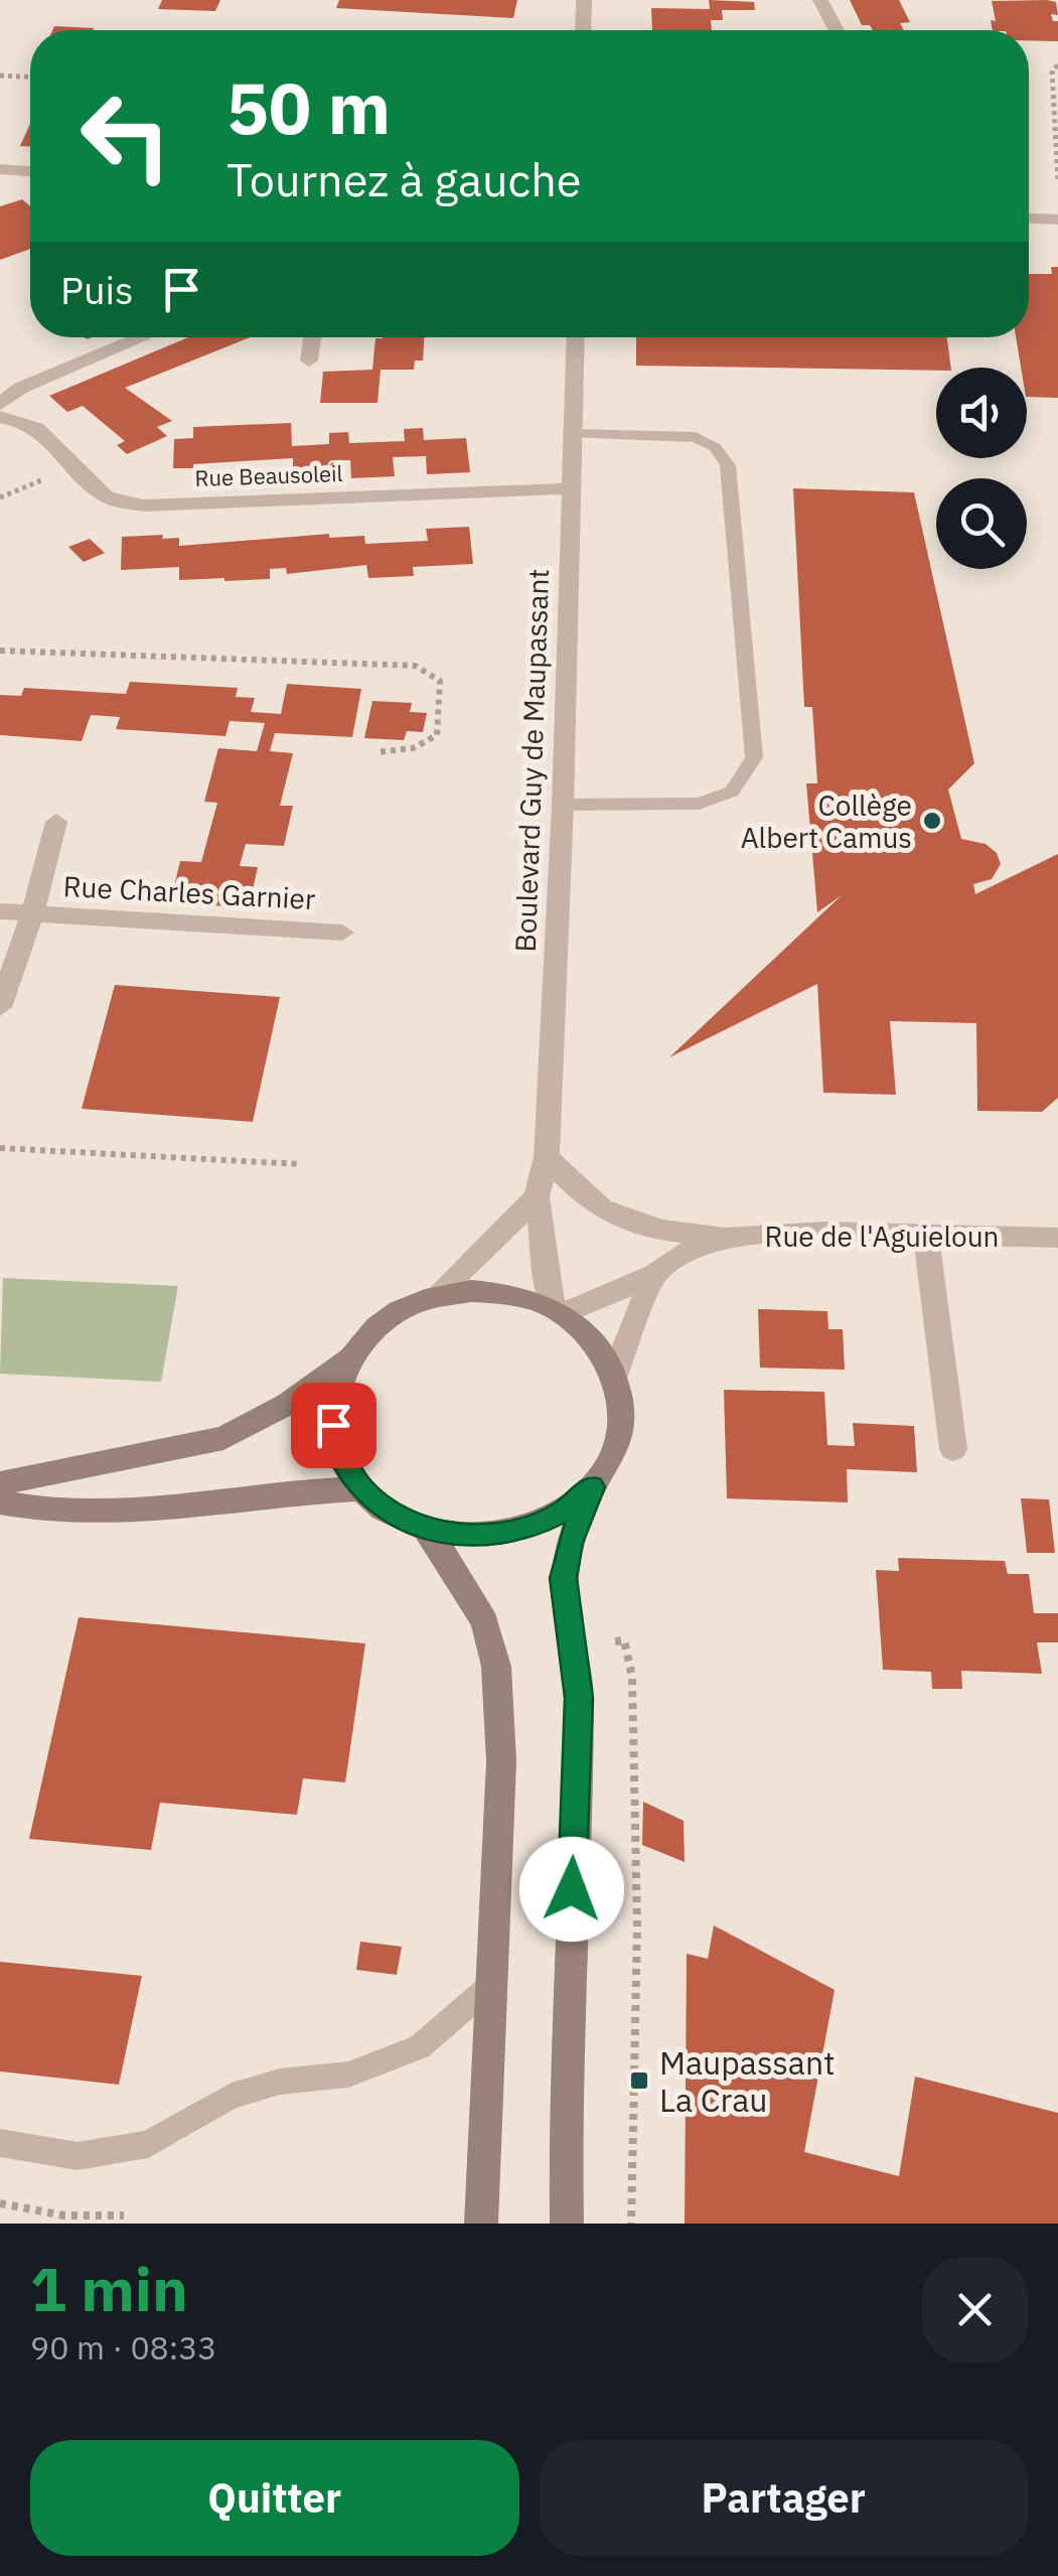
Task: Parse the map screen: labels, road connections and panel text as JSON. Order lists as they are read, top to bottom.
{
  "streets": {
    "street": [
      "Rue Beausoleil",
      "Boulevard Guy de Maupassant",
      "Rue Charles Garnier",
      "Rue de l'Aguieloun"
    ]
  },
  "crossings": [
    ["Rue Beausoleil", "Boulevard Guy de Maupassant"]
  ],
  "places": {
    "other": ["Collège Albert Camus"],
    "transit": ["Maupassant La Crau"]
  },
  "page": {
    "turn": ["50 m", "Tournez à gauche"],
    "then": "Puis",
    "heading": ["1 min", "90 m · 08:33"],
    "buttons": ["Quitter", "Partager"]
  }
}
